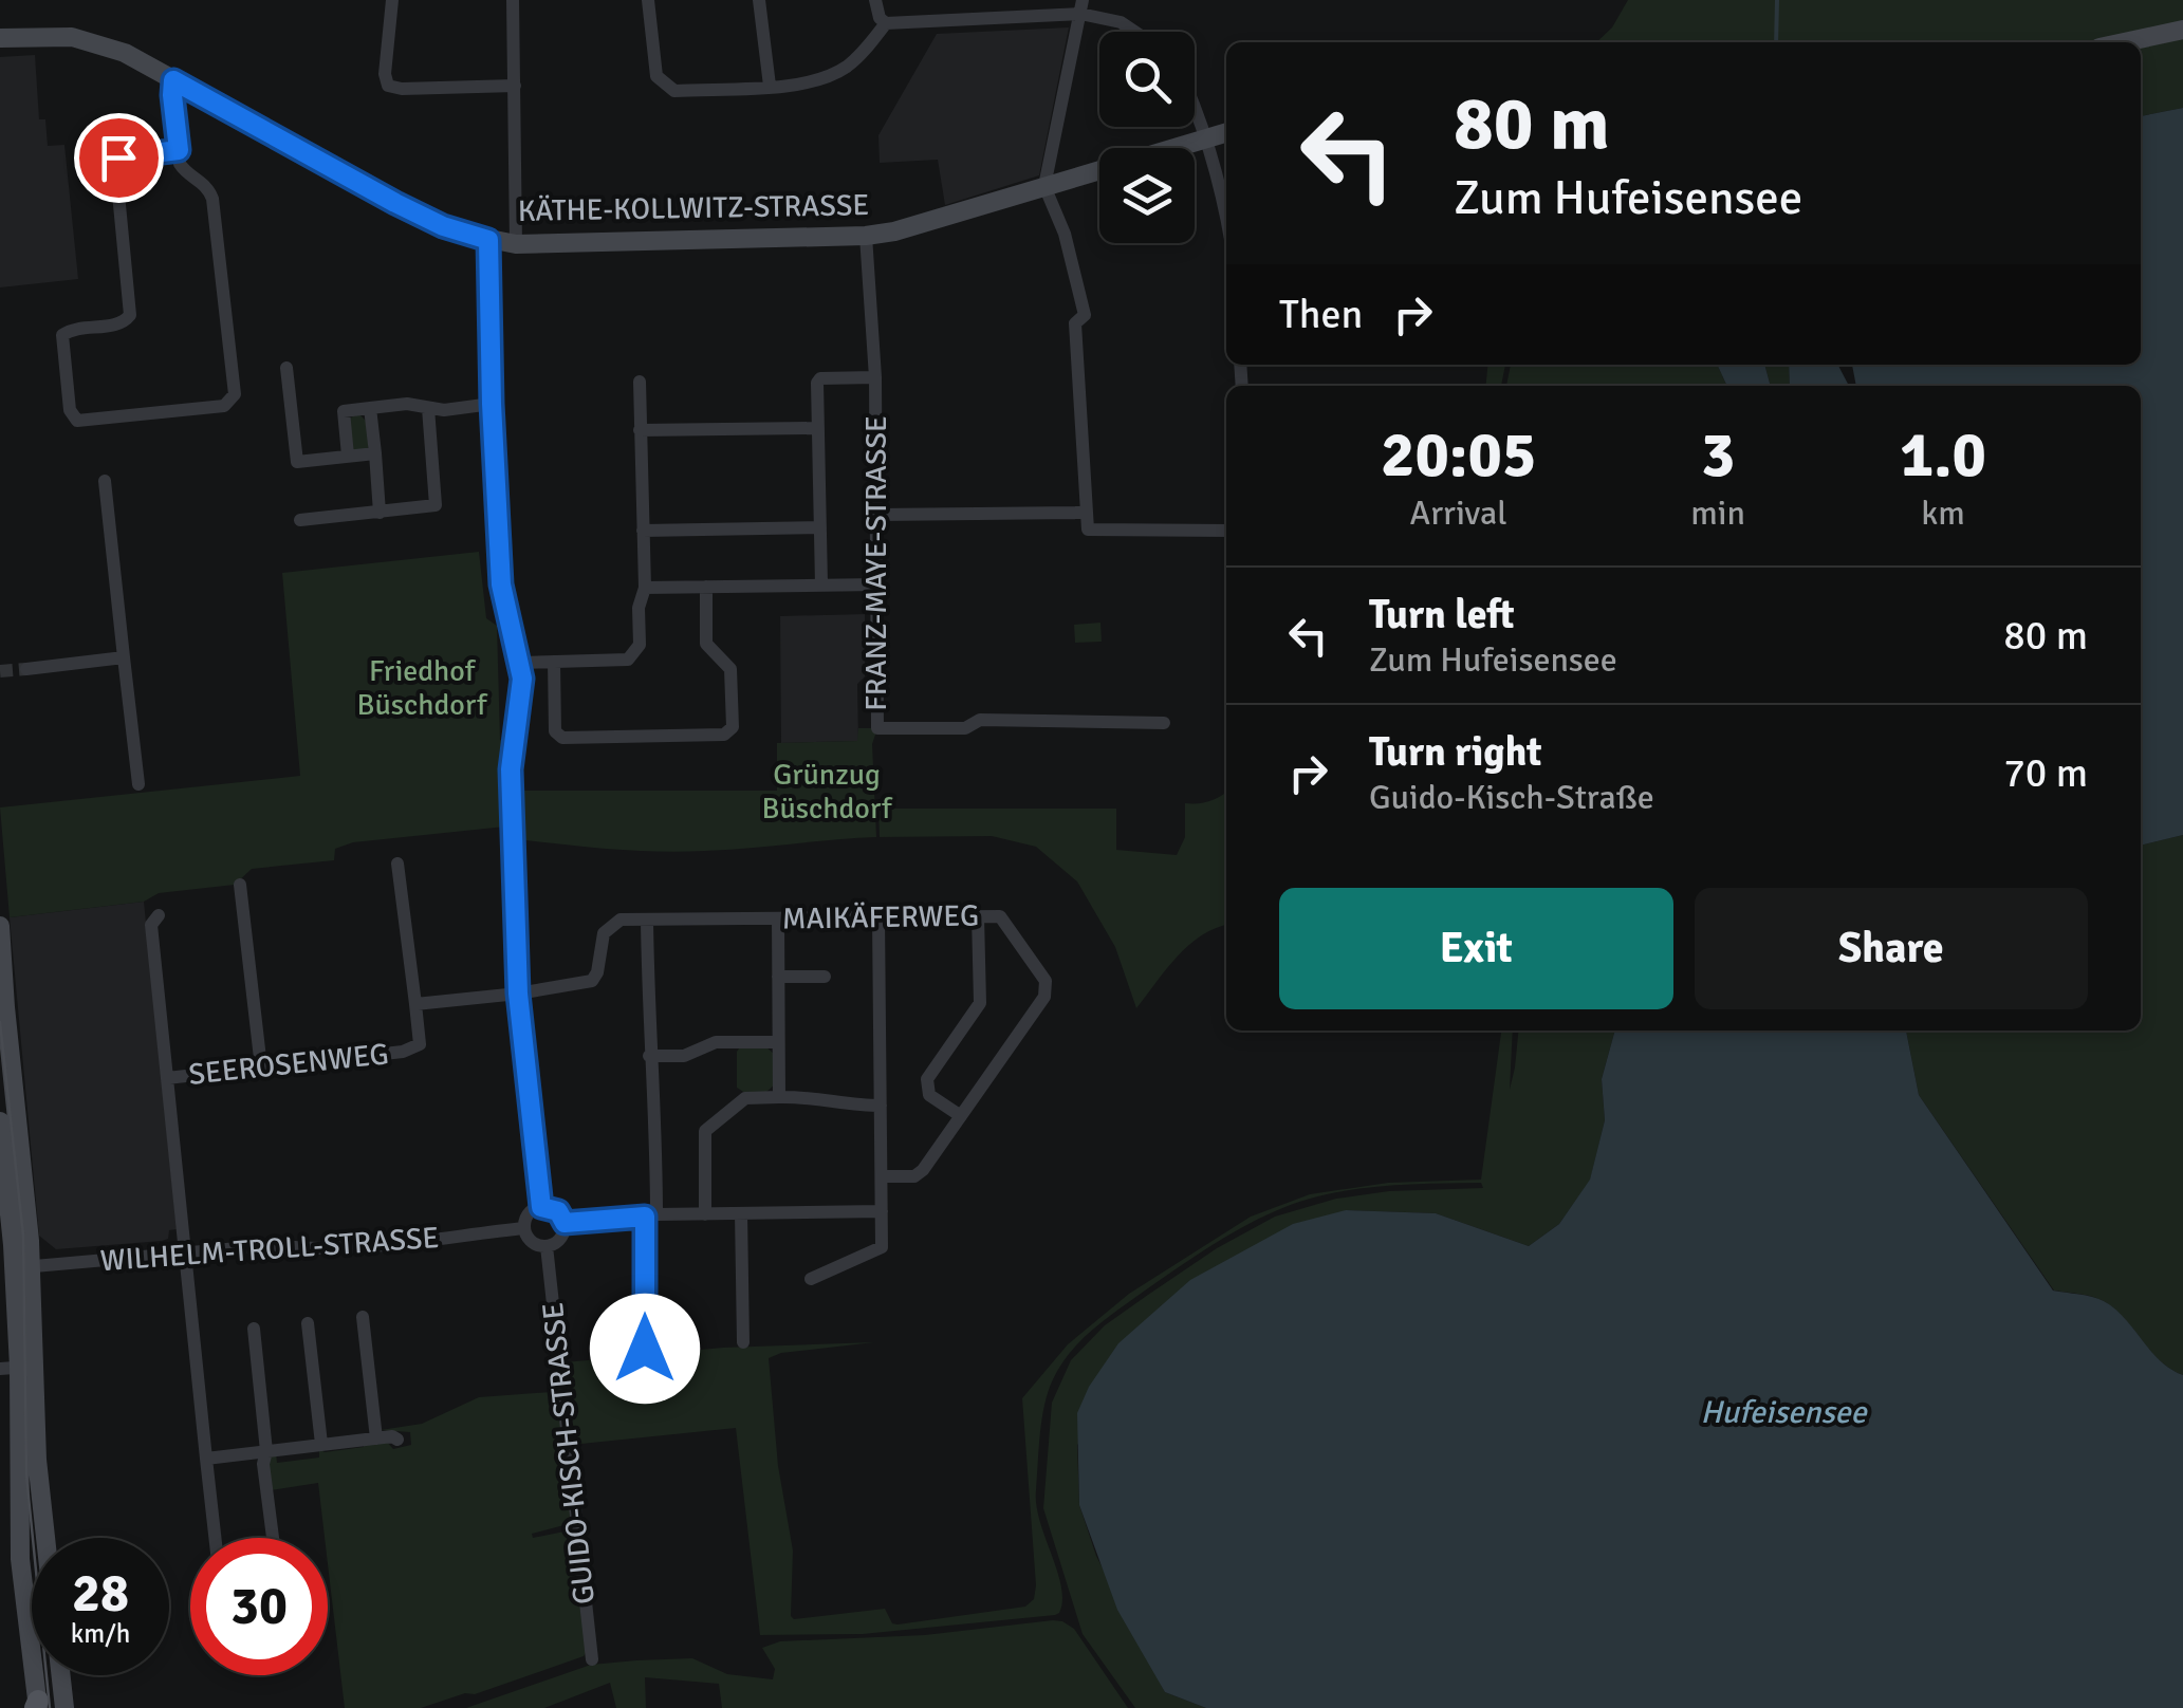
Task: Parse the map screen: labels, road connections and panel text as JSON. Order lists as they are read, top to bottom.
{
  "streets": {
    "street": [
      "KÄTHE-KOLLWITZ-STRASSE",
      "FRANZ-MAYE-STRASSE",
      "MAIKÄFERWEG",
      "SEEROSENWEG",
      "WILHELM-TROLL-STRASSE",
      "GUIDO-KISCH-STRASSE"
    ]
  },
  "crossings": [
    ["KÄTHE-KOLLWITZ-STRASSE", "FRANZ-MAYE-STRASSE"],
    ["SEEROSENWEG", "WILHELM-TROLL-STRASSE"],
    ["WILHELM-TROLL-STRASSE", "GUIDO-KISCH-STRASSE"]
  ],
  "water": ["Hufeisensee"],
  "parks": ["Friedhof Büschdorf", "Grünzug Büschdorf"],
  "page": {
    "turn": ["80 m", "Zum Hufeisensee"],
    "then": "Then",
    "eta": [
      "20:05",
      "Arrival",
      "3",
      "min",
      "1.0",
      "km"
    ],
    "list": [
      {
        "name": "Turn left",
        "note": "Zum Hufeisensee",
        "value": "80 m"
      },
      {
        "name": "Turn right",
        "note": "Guido-Kisch-Straße",
        "value": "70 m"
      }
    ],
    "buttons": ["Exit", "Share"],
    "speed": "28 km/h",
    "limit": "30"
  }
}
